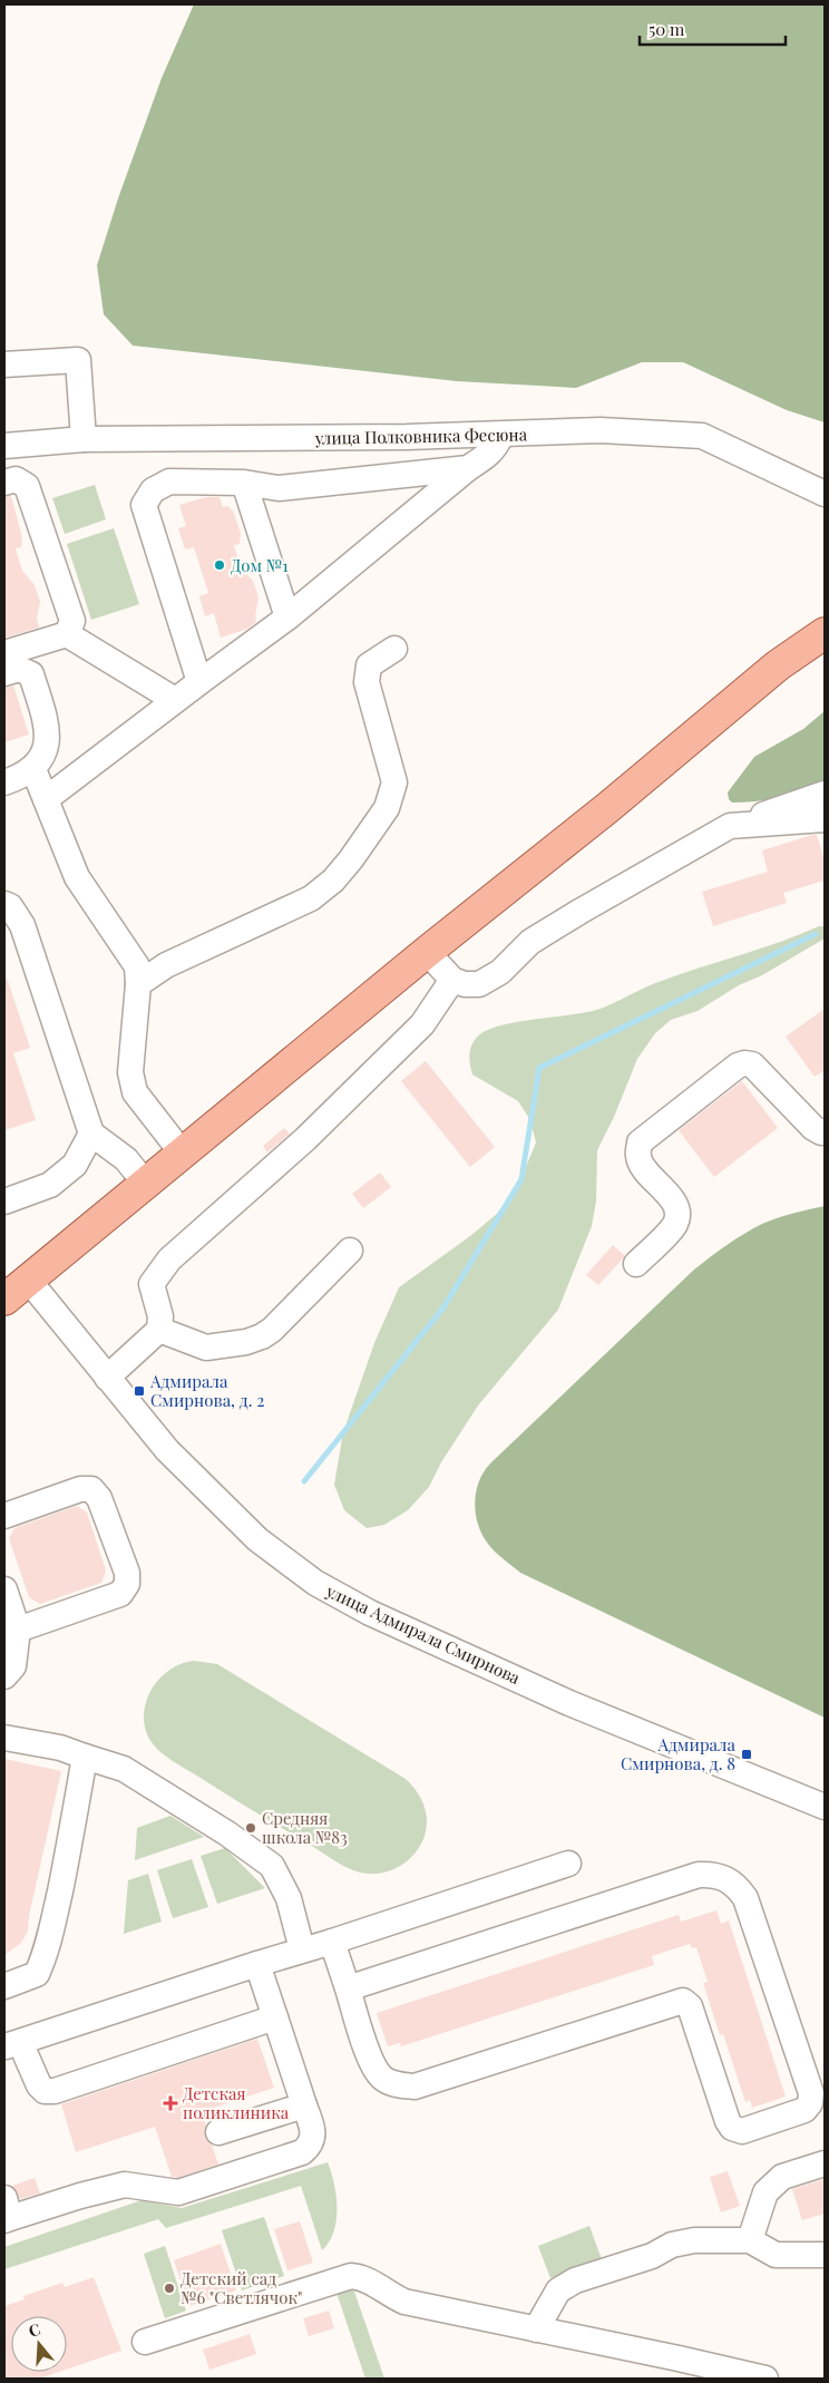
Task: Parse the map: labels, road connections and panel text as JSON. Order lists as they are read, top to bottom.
{
  "streets": {
    "street": ["улица Полковника Фесюна", "улица Адмирала Смирнова"]
  },
  "places": {
    "other": ["Дом №1", "Средняя школа №83", "Детский сад №6 \"Светлячок\""],
    "transit": ["Адмирала Смирнова, д. 2", "Адмирала Смирнова, д. 8"],
    "health": ["Детская поликлиника"]
  },
  "scale_bar": "50 m",
  "north": "top"
}
